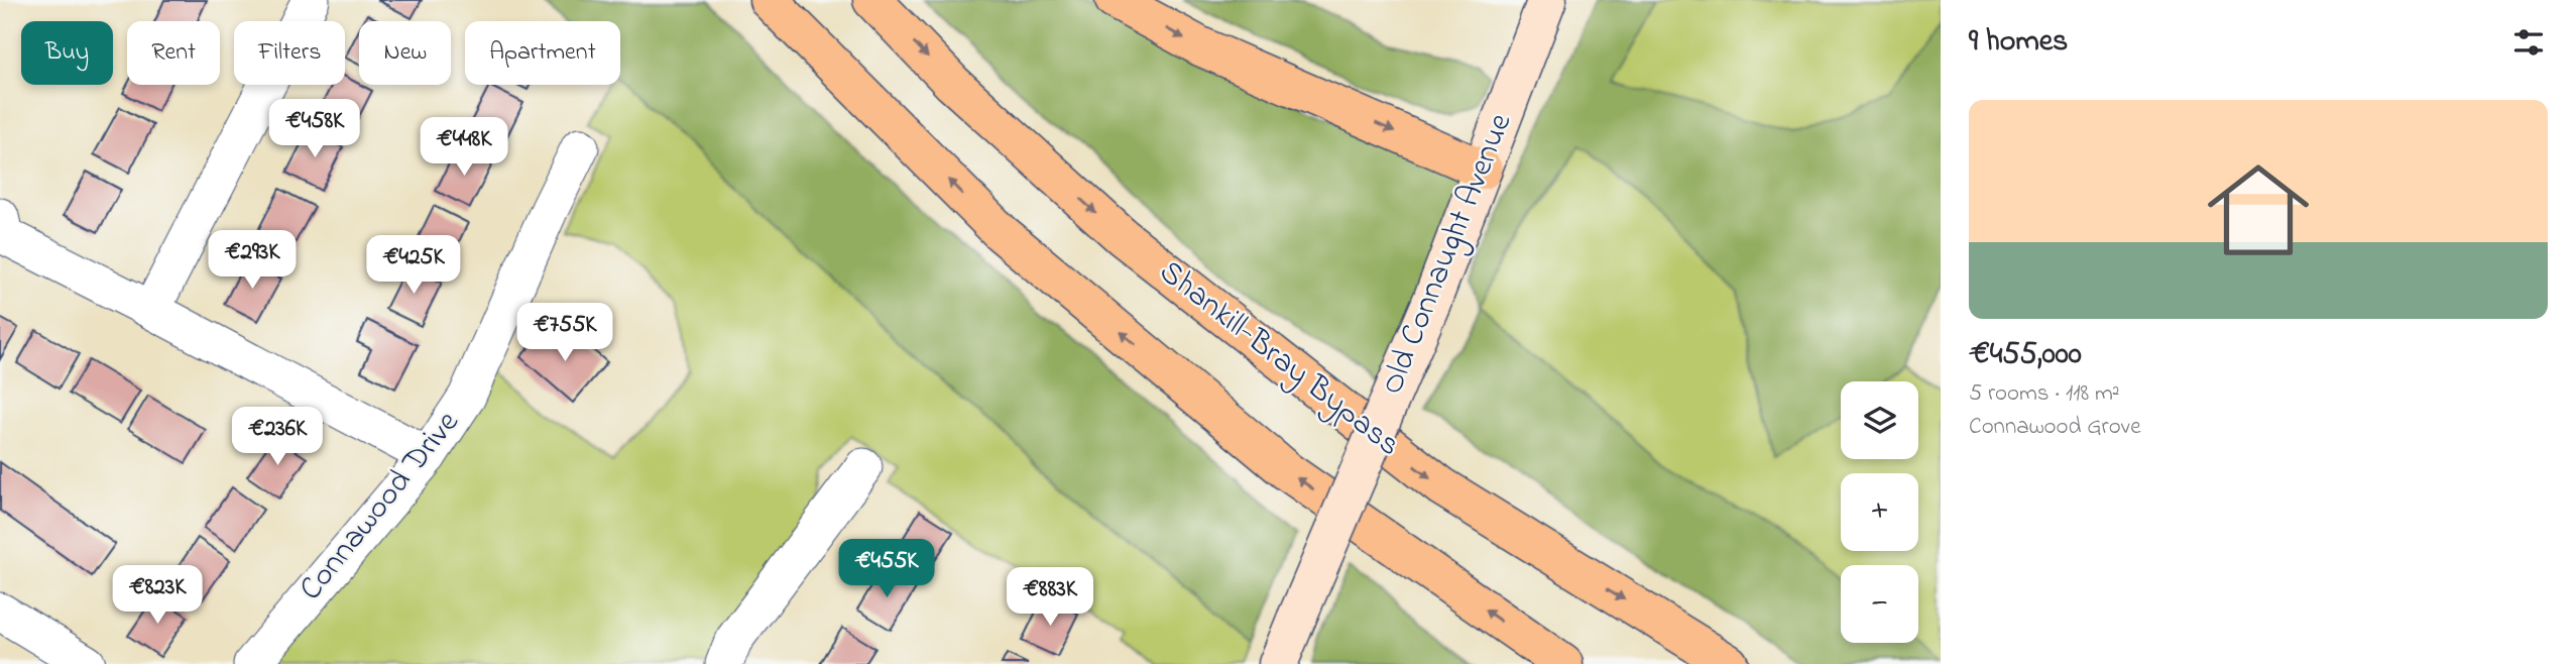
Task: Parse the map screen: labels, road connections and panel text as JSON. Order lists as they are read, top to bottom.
{
  "streets": {
    "highway": ["Shankill-Bray Bypass"],
    "street": ["Old Connaught Avenue", "Connawood Drive"]
  },
  "page": {
    "heading": "9 homes",
    "chip": [
      "Buy",
      "Rent",
      "Filters",
      "New",
      "Apartment"
    ],
    "list": [
      {
        "name": "€455,000",
        "note": "5 rooms · 118 m² · Connawood Grove"
      }
    ],
    "price": [
      "€458K",
      "€448K",
      "€293K",
      "€425K",
      "€755K",
      "€236K",
      "€455K",
      "€823K",
      "€883K"
    ],
    "map_buttons": ["+", "−"]
  }
}
